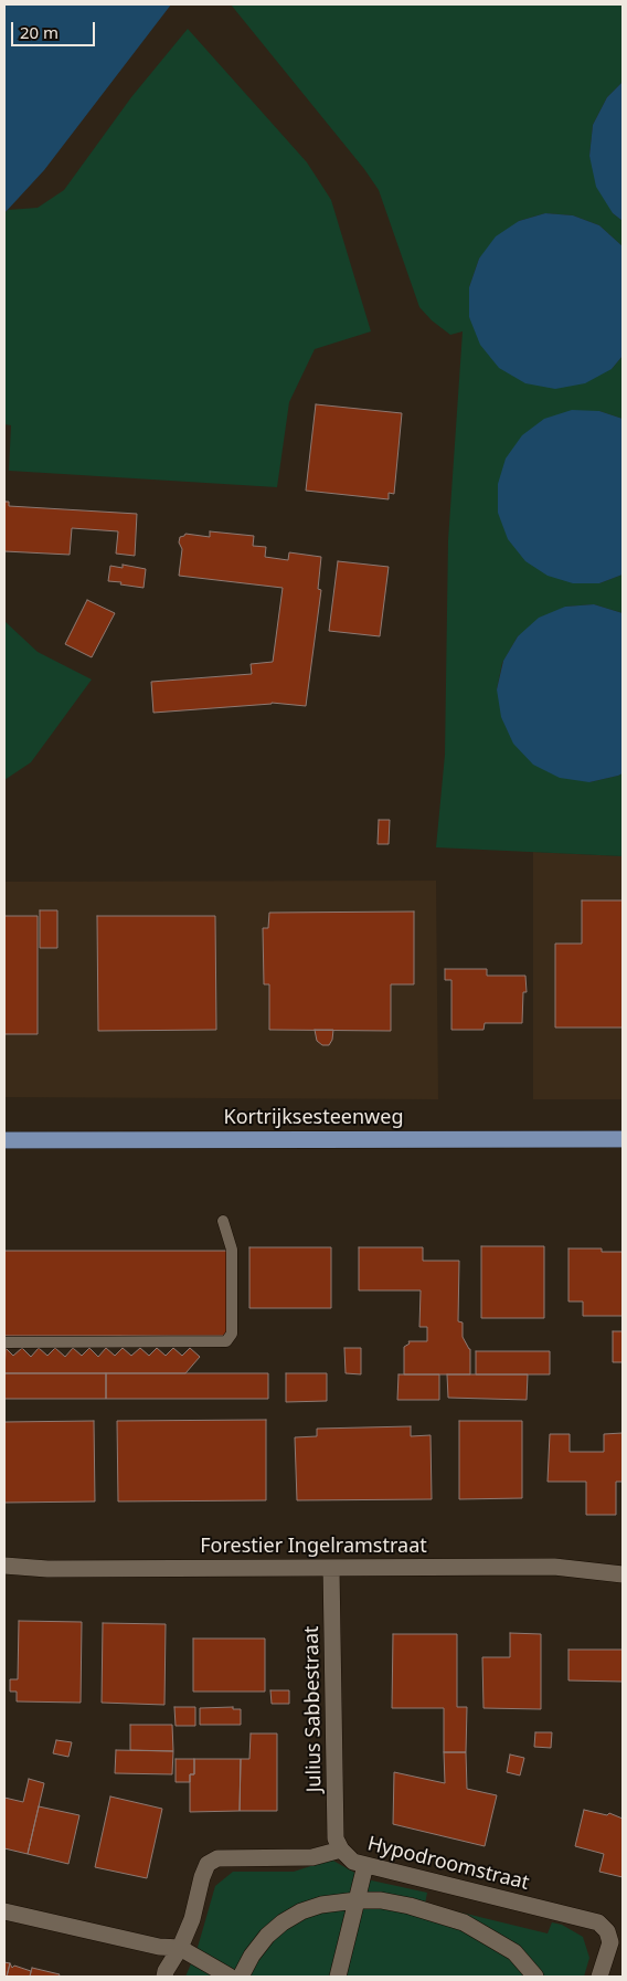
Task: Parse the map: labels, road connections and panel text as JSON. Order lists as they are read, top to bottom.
{
  "streets": {
    "main road": ["Kortrijksesteenweg"],
    "street": ["Forestier Ingelramstraat", "Julius Sabbestraat", "Hypodroomstraat"]
  },
  "crossings": [
    ["Forestier Ingelramstraat", "Julius Sabbestraat"],
    ["Julius Sabbestraat", "Hypodroomstraat"]
  ],
  "scale_bar": "20 m"
}
